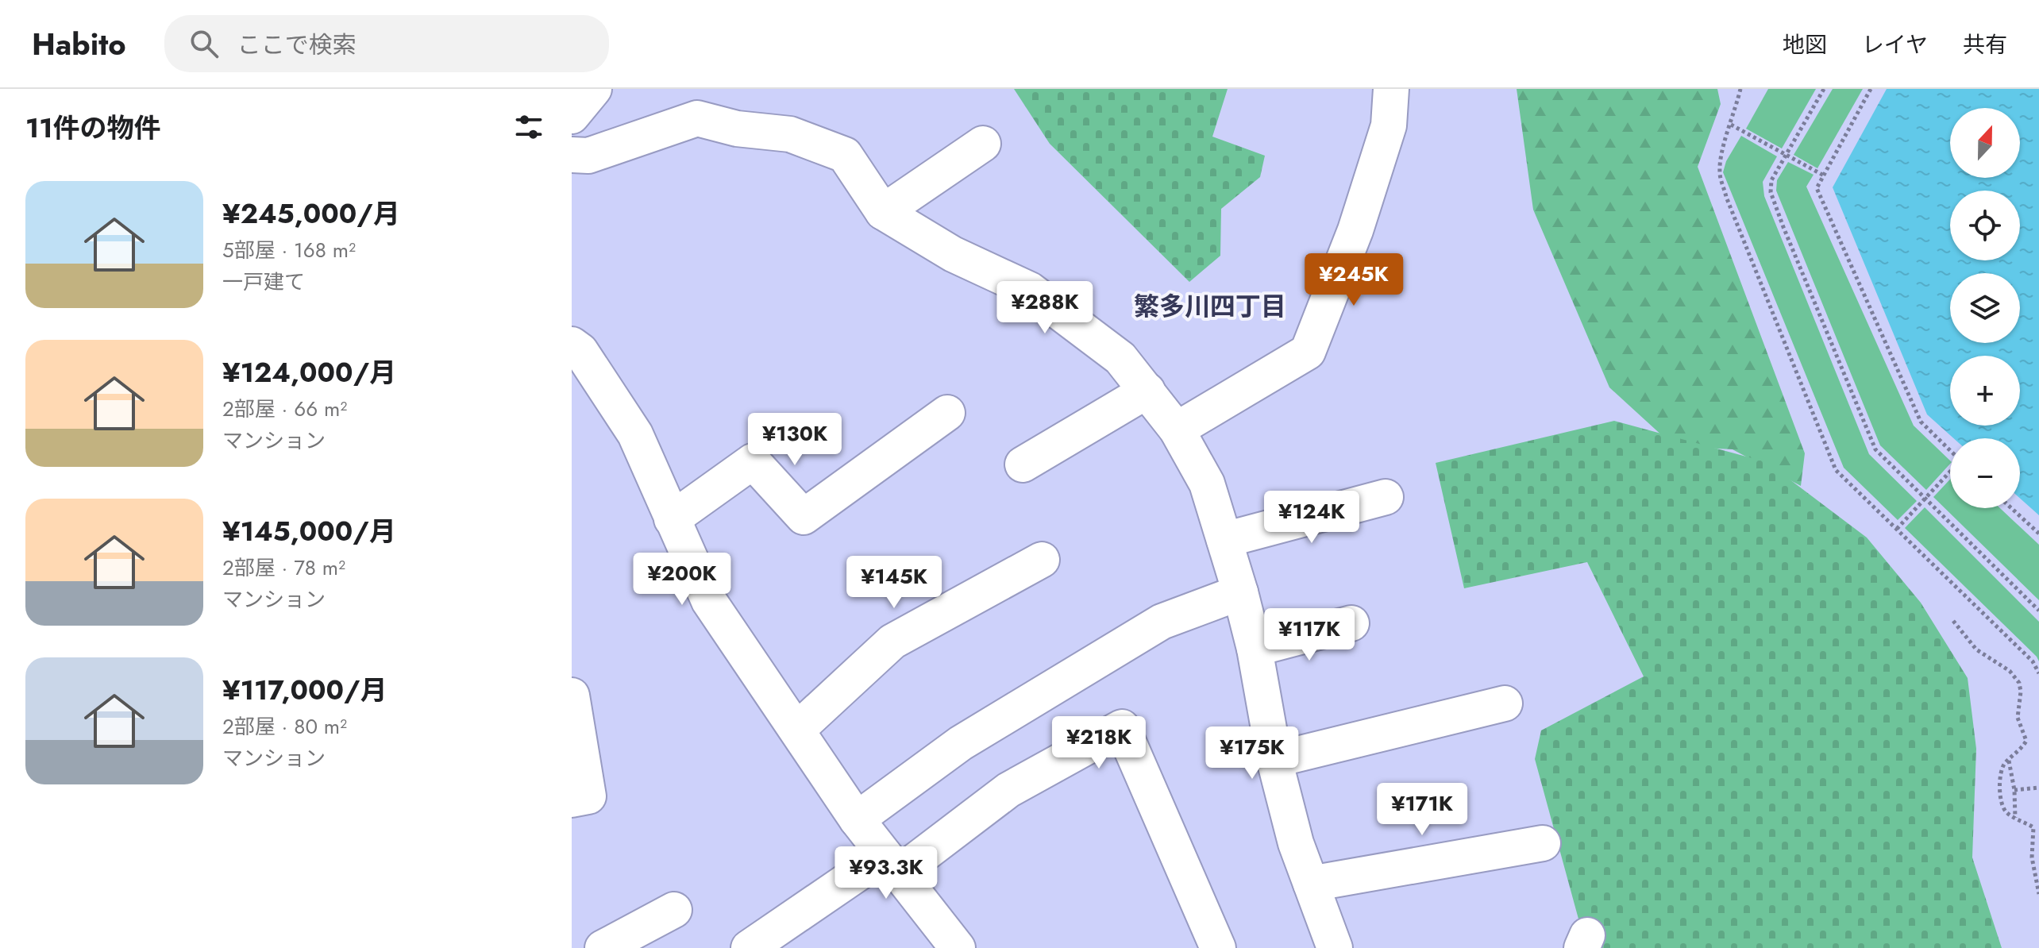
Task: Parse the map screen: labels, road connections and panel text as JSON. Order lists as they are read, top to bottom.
{
  "districts": ["繁多川四丁目"],
  "north": "top",
  "page": {
    "header": "Habito",
    "search": "ここで検索",
    "nav": ["地図", "レイヤ", "共有"],
    "heading": "11件の物件",
    "map_buttons": ["+", "−"],
    "list": [
      {
        "name": "¥245,000/月",
        "note": "5部屋 · 168 m² · 一戸建て"
      },
      {
        "name": "¥124,000/月",
        "note": "2部屋 · 66 m² · マンション"
      },
      {
        "name": "¥145,000/月",
        "note": "2部屋 · 78 m² · マンション"
      },
      {
        "name": "¥117,000/月",
        "note": "2部屋 · 80 m² · マンション"
      }
    ],
    "price": [
      "¥245K",
      "¥288K",
      "¥130K",
      "¥124K",
      "¥200K",
      "¥145K",
      "¥117K",
      "¥218K",
      "¥175K",
      "¥171K",
      "¥93.3K"
    ]
  }
}
